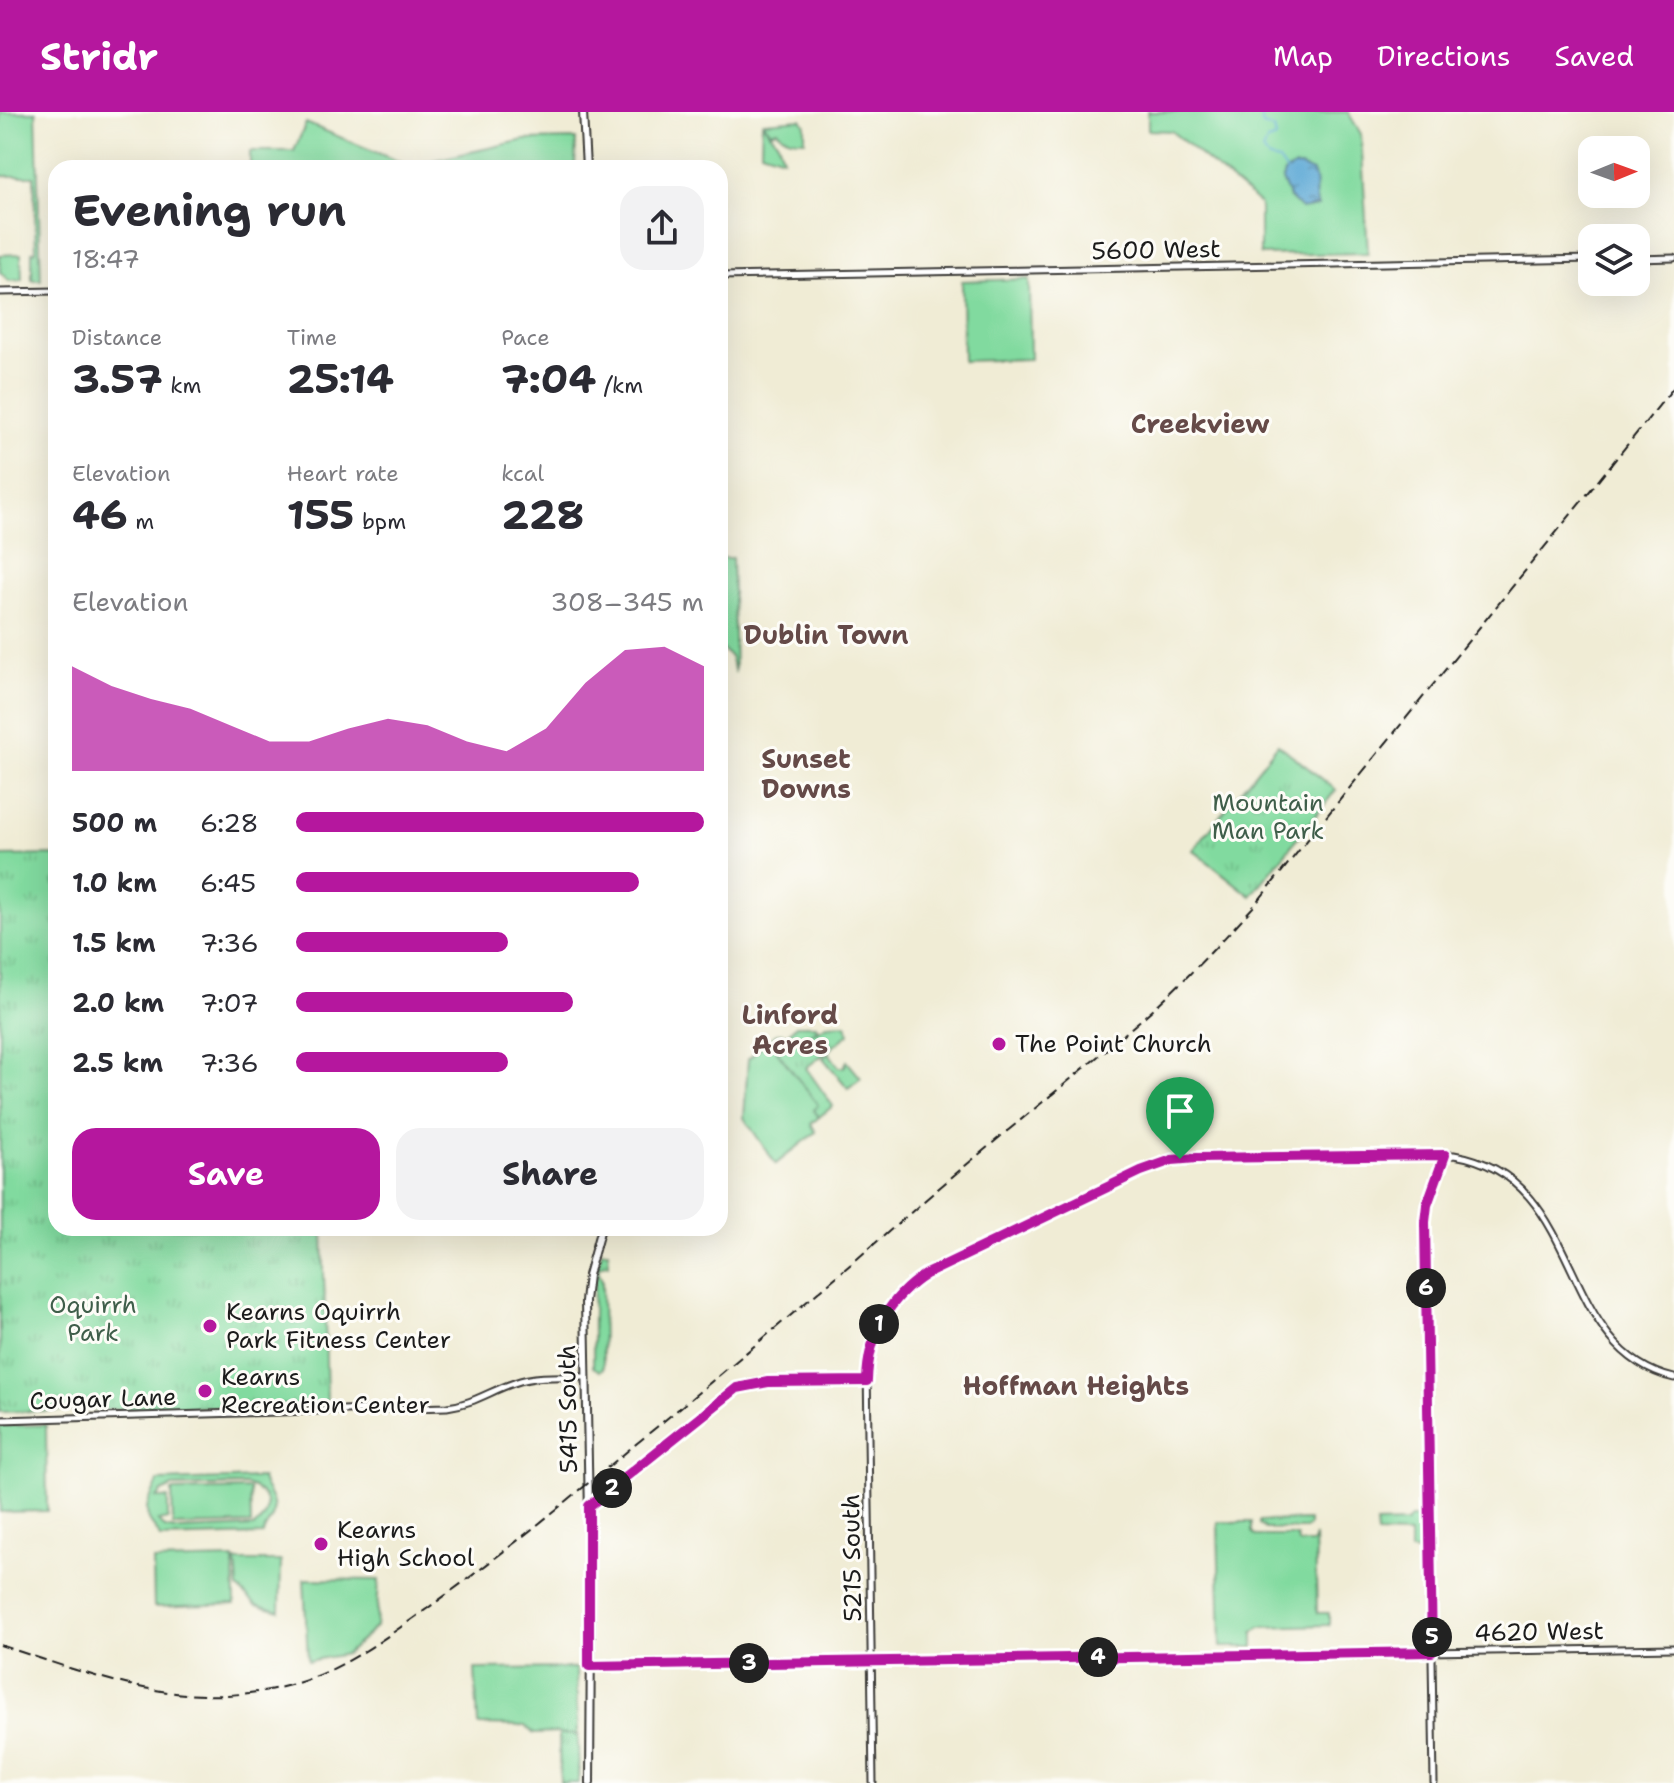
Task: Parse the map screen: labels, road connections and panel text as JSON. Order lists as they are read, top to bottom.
{
  "streets": {
    "main road": ["5415 South"],
    "street": [
      "5600 West",
      "Cougar Lane",
      "5215 South",
      "4620 West"
    ]
  },
  "crossings": [
    ["Cougar Lane", "5415 South"],
    ["5415 South", "4620 West"],
    ["5215 South", "4620 West"]
  ],
  "districts": [
    "Creekview",
    "Dublin Town",
    "Sunset Downs",
    "Linford Acres",
    "Hoffman Heights"
  ],
  "parks": ["Mountain Man Park", "Oquirrh Park"],
  "places": [
    "The Point Church",
    "Kearns Oquirrh Park Fitness Center",
    "Kearns Recreation Center",
    "Kearns High School"
  ],
  "north": "right",
  "page": {
    "header": "Stridr",
    "nav": ["Map", "Directions", "Saved"],
    "heading": ["Evening run", "18:47"],
    "stats": [
      ["Distance", "3.57 km"],
      ["Time", "25:14"],
      ["Pace", "7:04 /km"],
      ["Elevation", "46 m"],
      ["Heart rate", "155 bpm"],
      ["kcal", "228"]
    ],
    "chart": ["Elevation", "308–345 m"],
    "list": [
      {
        "name": "500 m",
        "note": "6:28"
      },
      {
        "name": "1.0 km",
        "note": "6:45"
      },
      {
        "name": "1.5 km",
        "note": "7:36"
      },
      {
        "name": "2.0 km",
        "note": "7:07"
      },
      {
        "name": "2.5 km",
        "note": "7:36"
      }
    ],
    "buttons": ["Save", "Share"],
    "pins": [
      "6",
      "1",
      "2",
      "5",
      "4",
      "3"
    ]
  }
}
